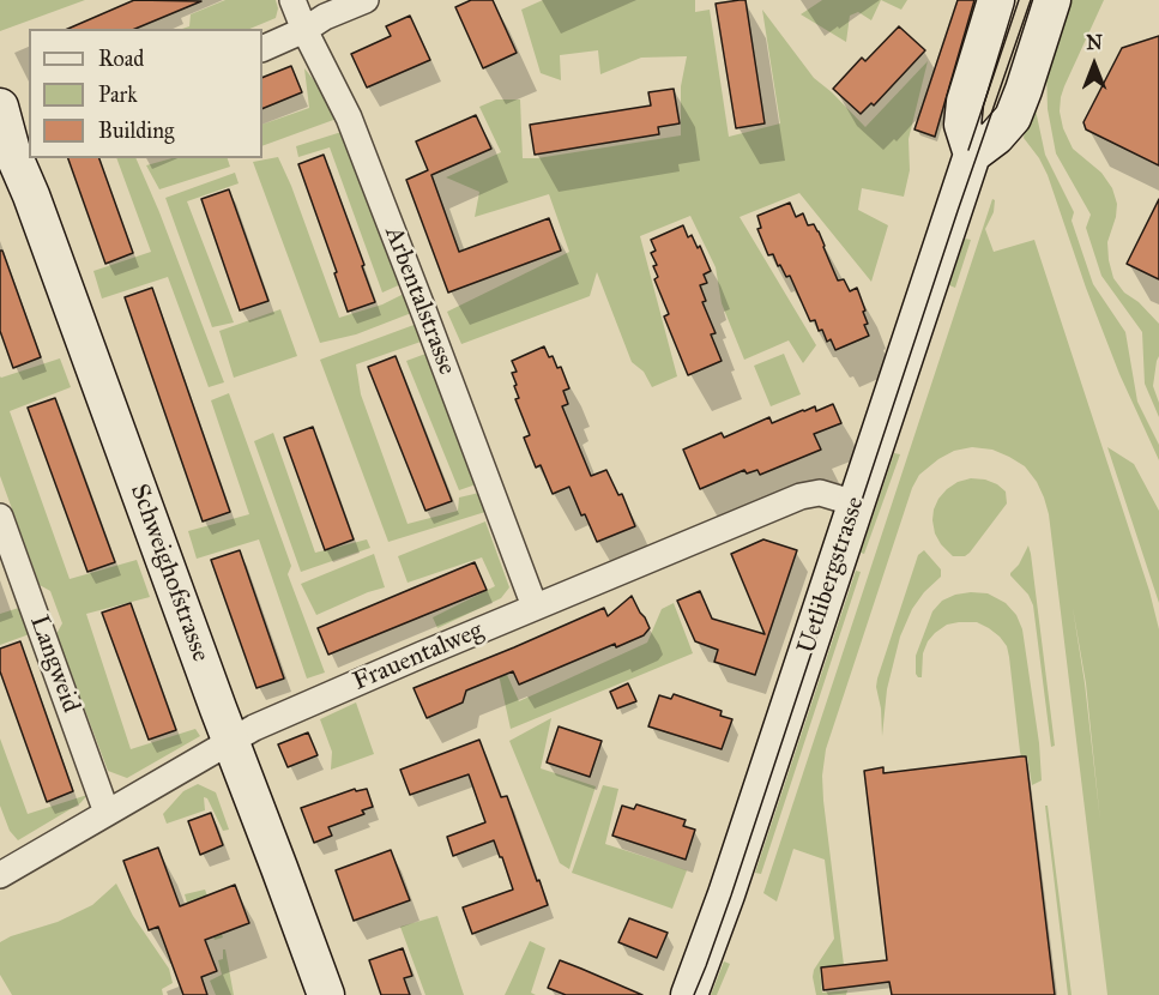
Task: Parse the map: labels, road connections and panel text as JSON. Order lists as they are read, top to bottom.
{
  "streets": {
    "main road": ["Schweighofstrasse", "Uetlibergstrasse"],
    "street": ["Arbentalstrasse", "Frauentalweg", "Langweid"]
  },
  "crossings": [
    ["Arbentalstrasse", "Frauentalweg"],
    ["Schweighofstrasse", "Frauentalweg"],
    ["Uetlibergstrasse", "Frauentalweg"],
    ["Frauentalweg", "Langweid"]
  ],
  "legend": ["Road", "Park", "Building"],
  "north": "top"
}
